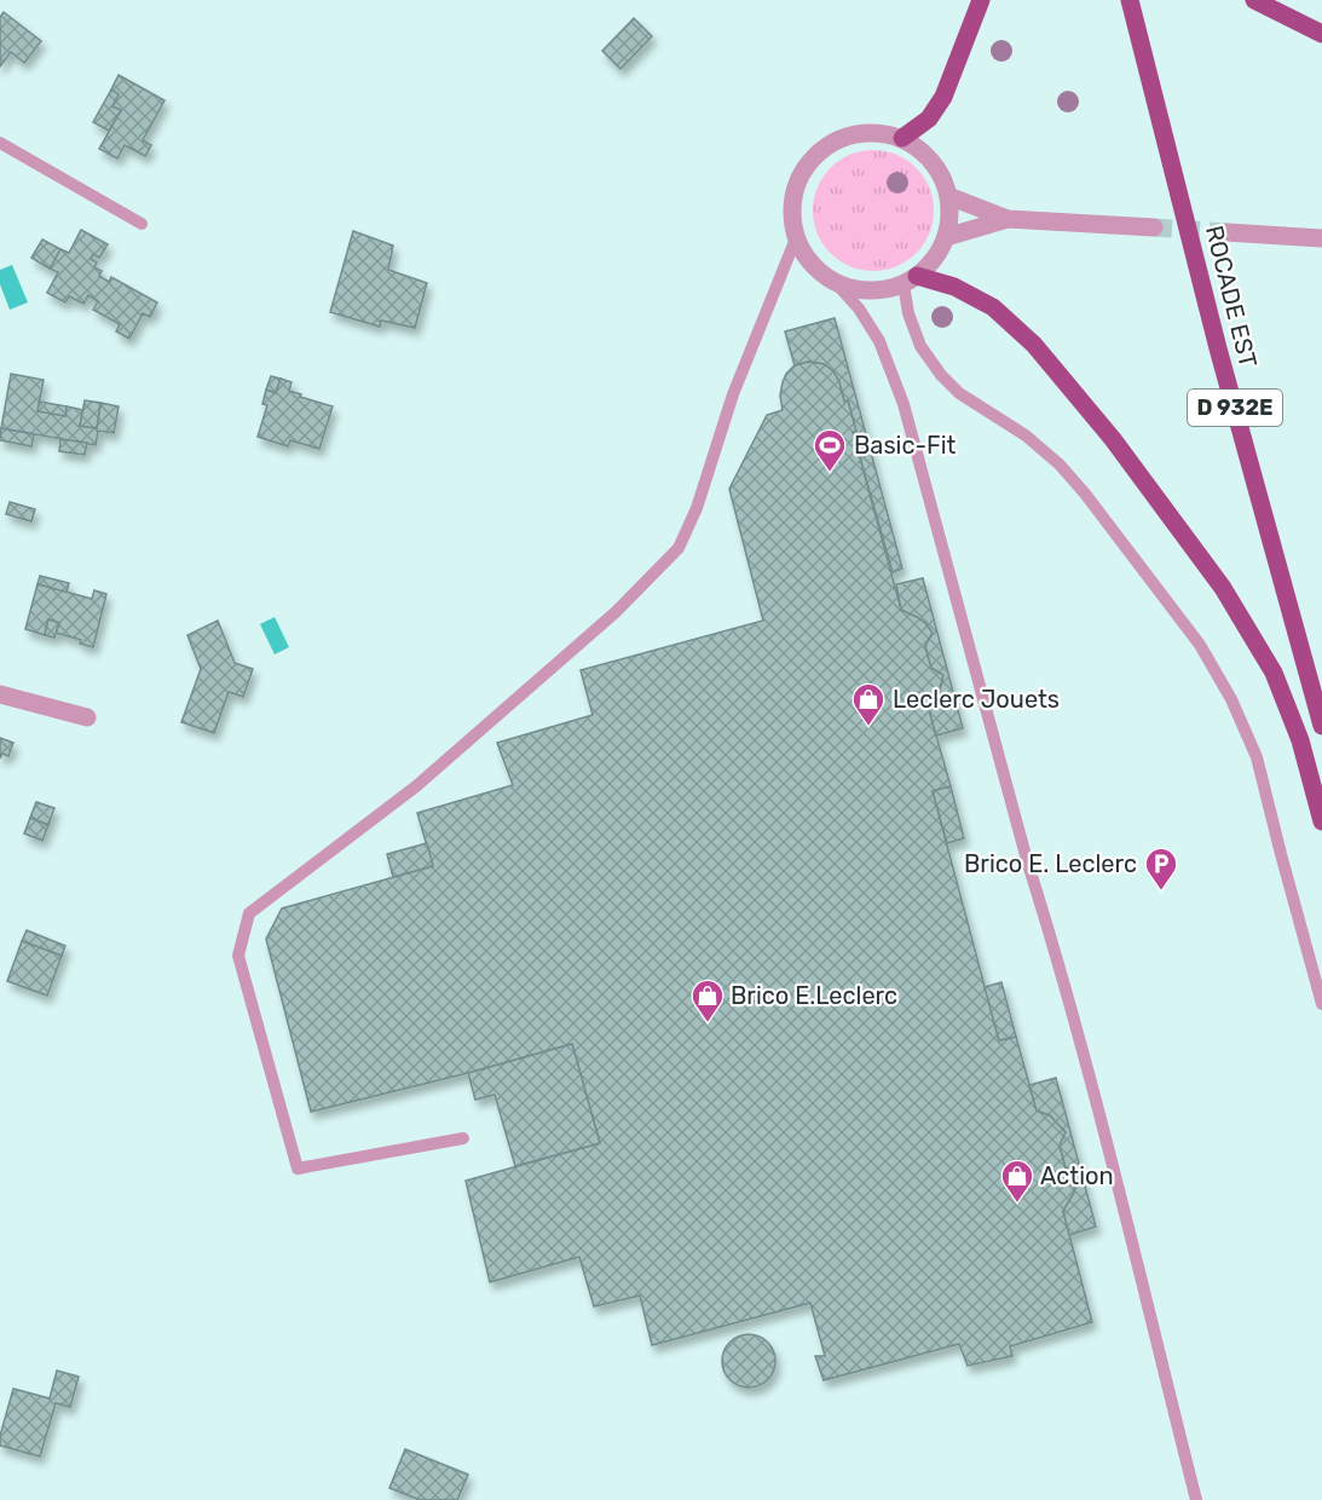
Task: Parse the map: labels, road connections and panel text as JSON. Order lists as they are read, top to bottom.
{
  "streets": {
    "main road": ["ROCADE EST", "D 932E"]
  },
  "places": {
    "sports": ["Basic-Fit"],
    "shop": ["Leclerc Jouets", "Brico E.Leclerc", "Action"],
    "parking": ["Brico E. Leclerc"]
  }
}
